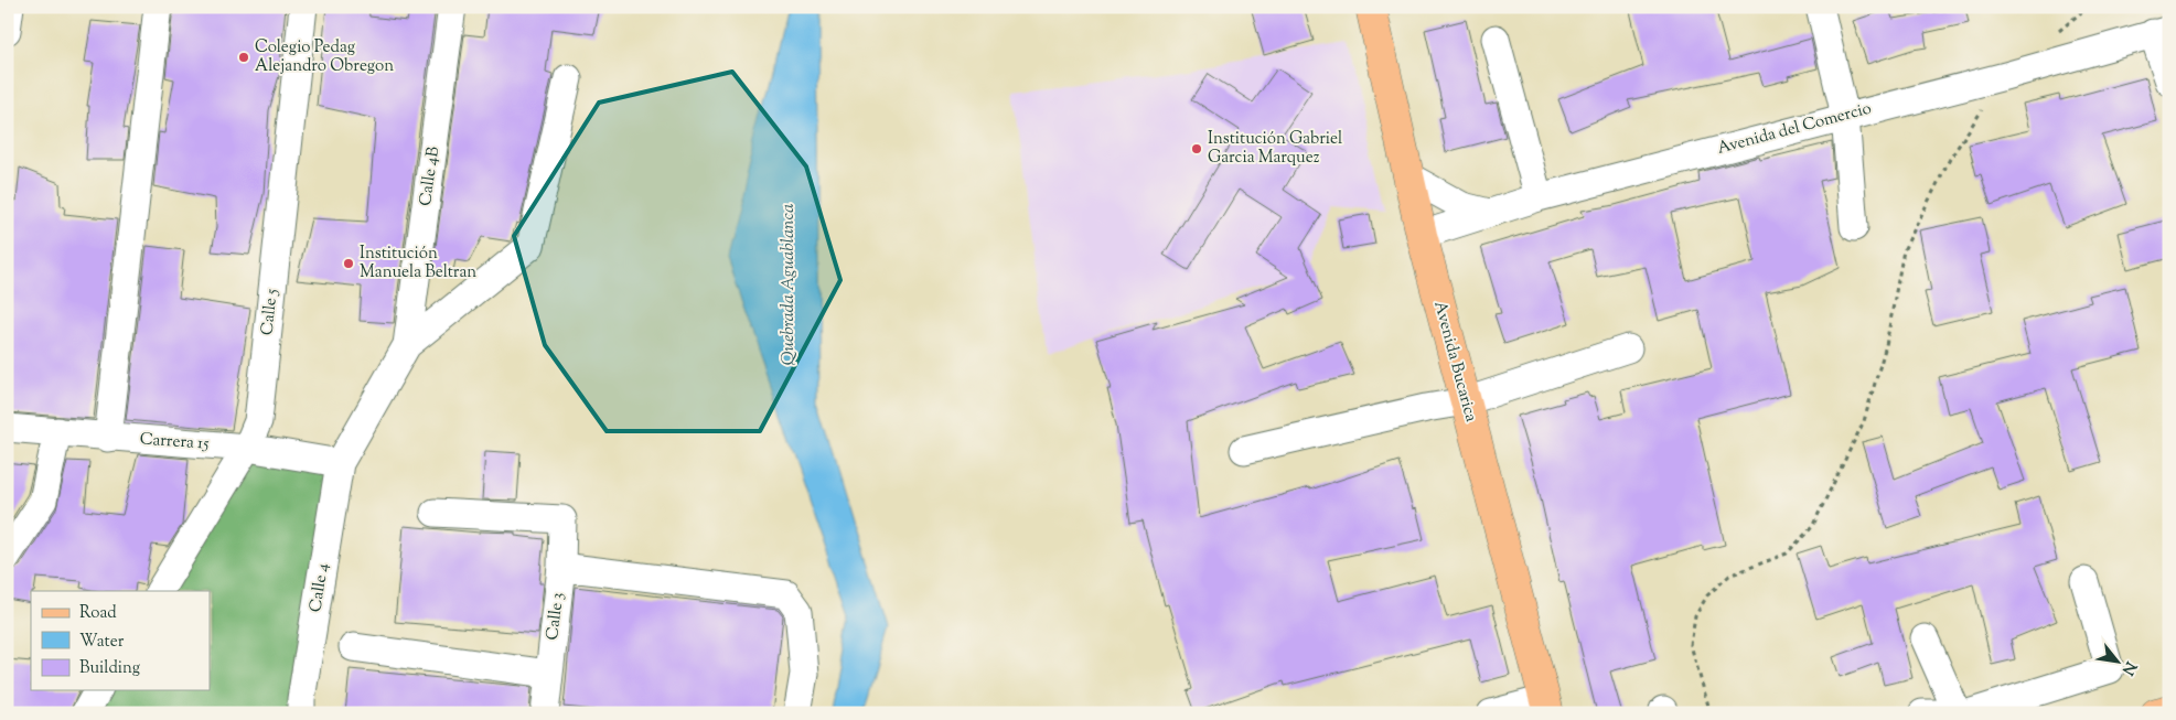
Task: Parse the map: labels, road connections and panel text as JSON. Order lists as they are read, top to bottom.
{
  "streets": {
    "main road": ["Avenida Bucarica"],
    "street": [
      "Avenida del Comercio",
      "Calle 4B",
      "Calle 5",
      "Carrera 15",
      "Calle 4",
      "Calle 3"
    ]
  },
  "crossings": [
    ["Avenida del Comercio", "Avenida Bucarica"],
    ["Calle 5", "Carrera 15"],
    ["Carrera 15", "Calle 4"]
  ],
  "water": ["Quebrada Aguablanca"],
  "places": ["Colegio Pedag Alejandro Obregon", "Institución Gabriel Garcia Marquez", "Institución Manuela Beltran"],
  "legend": ["Road", "Water", "Building"],
  "north": "bottom right"
}
